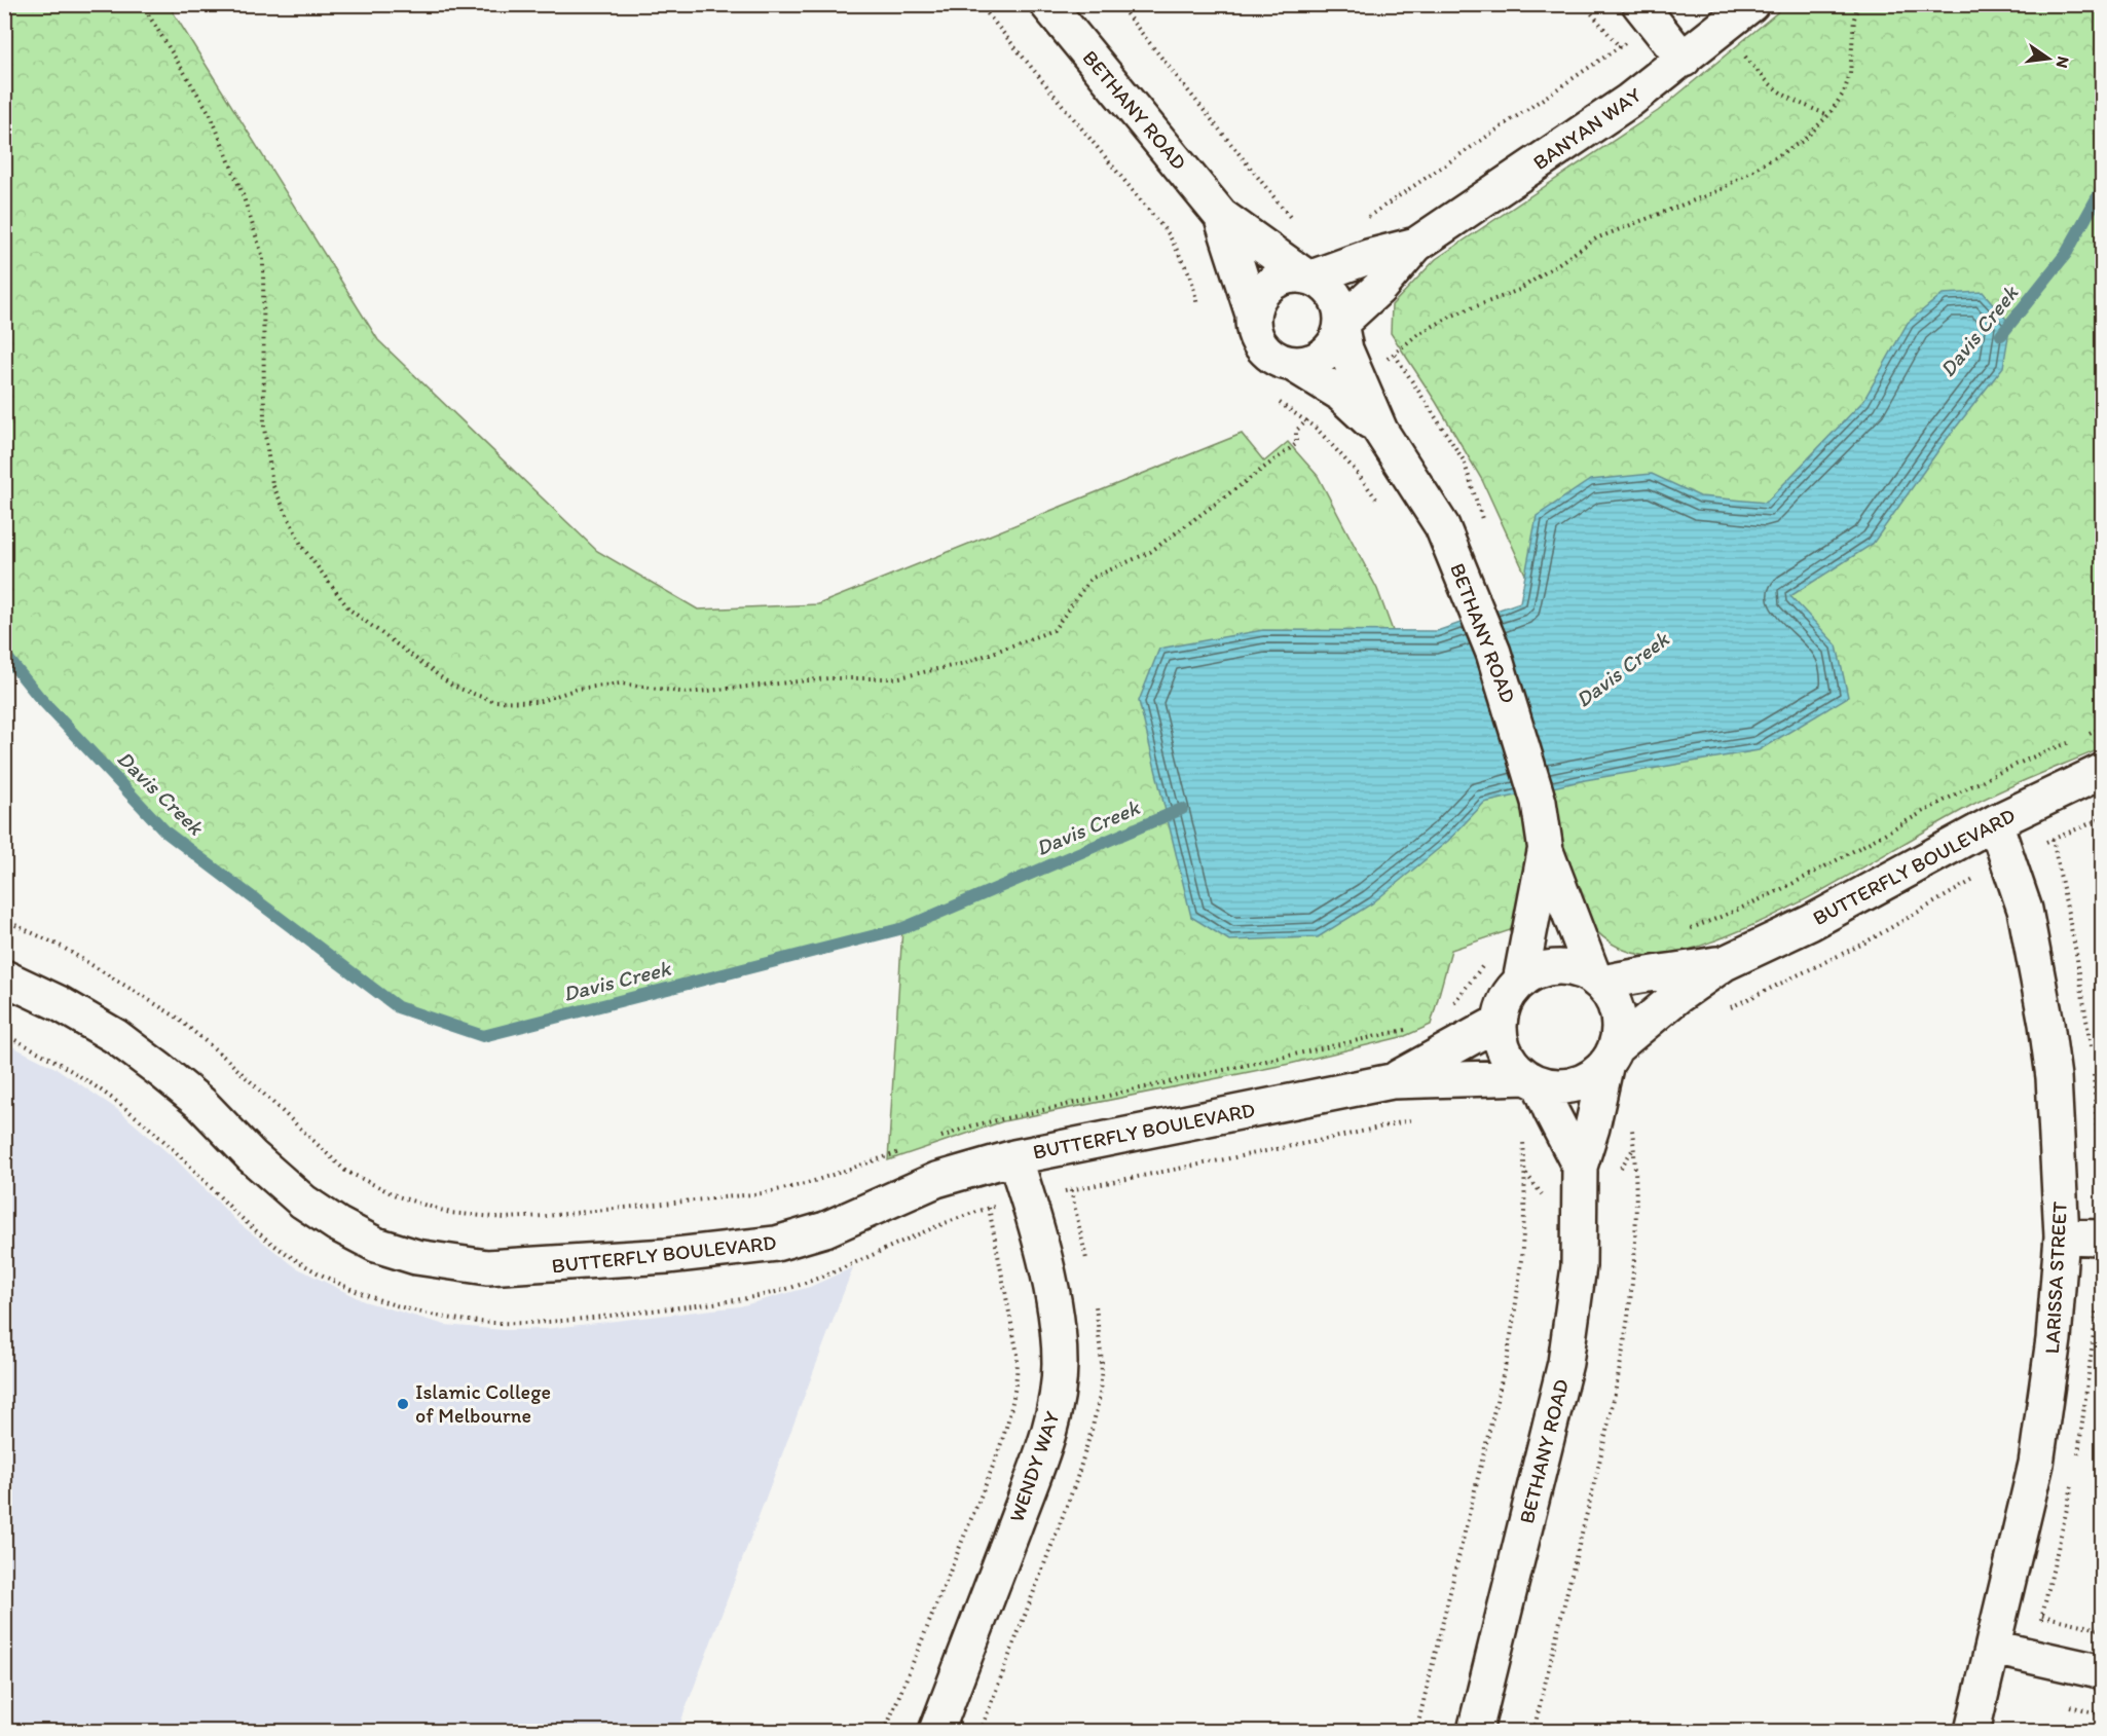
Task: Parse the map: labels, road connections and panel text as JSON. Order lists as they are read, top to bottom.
{
  "streets": {
    "street": [
      "BETHANY ROAD",
      "BANYAN WAY",
      "BUTTERFLY BOULEVARD",
      "LARISSA STREET",
      "WENDY WAY"
    ]
  },
  "crossings": [
    ["BETHANY ROAD", "BANYAN WAY"],
    ["BETHANY ROAD", "BUTTERFLY BOULEVARD"],
    ["BUTTERFLY BOULEVARD", "LARISSA STREET"],
    ["BUTTERFLY BOULEVARD", "WENDY WAY"]
  ],
  "water": ["Davis Creek"],
  "places": ["Islamic College of Melbourne"],
  "north": "right"
}
